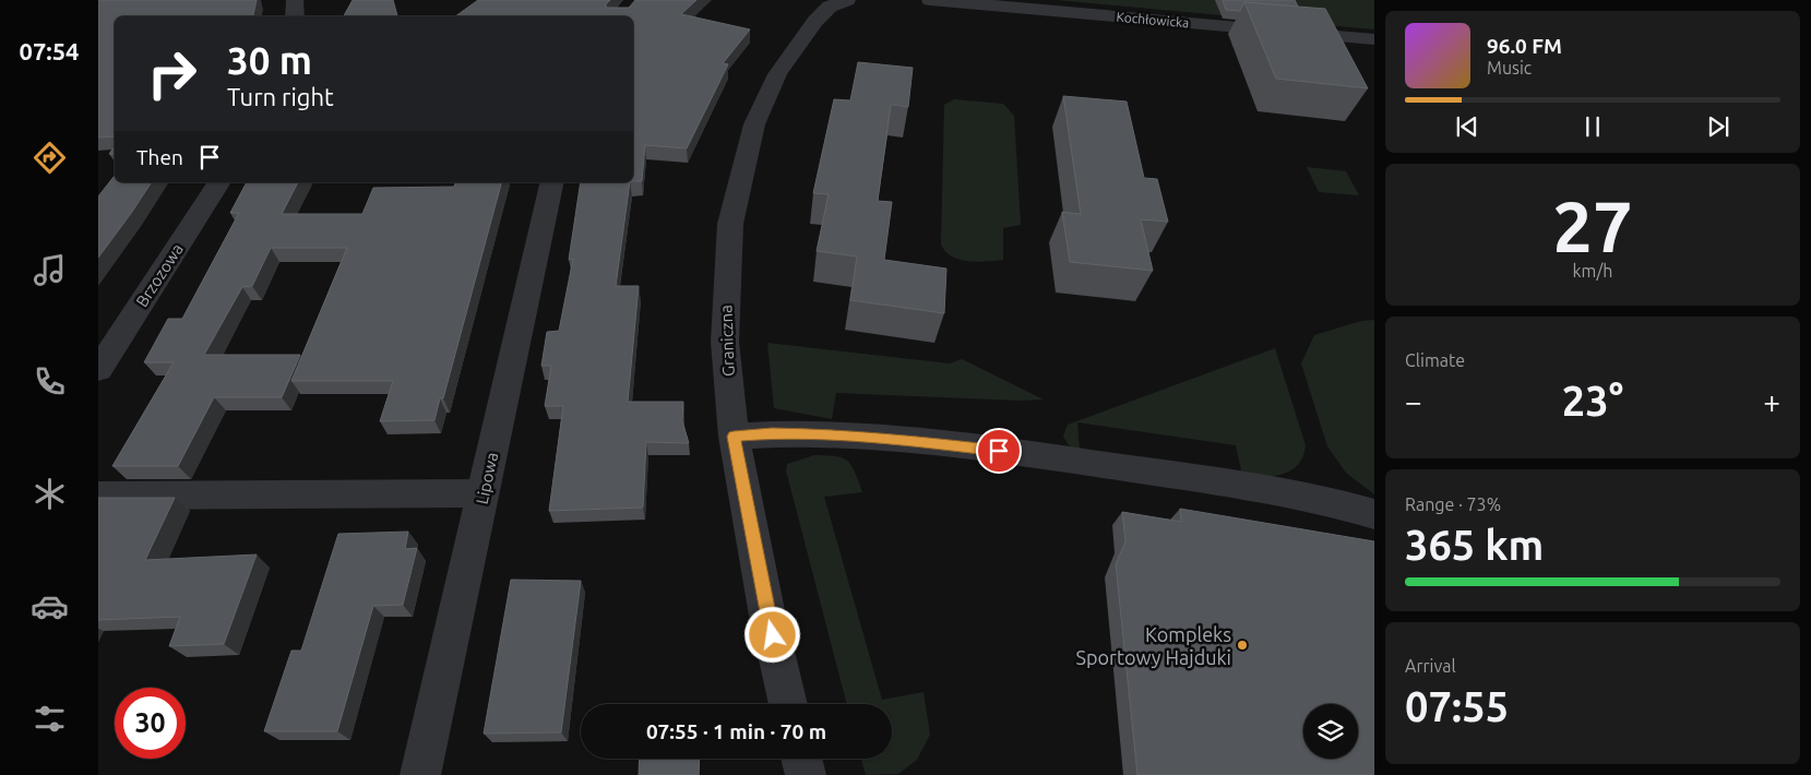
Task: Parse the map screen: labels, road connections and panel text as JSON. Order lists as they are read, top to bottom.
{
  "streets": {
    "street": [
      "Kochłowicka",
      "Brzozowa",
      "Graniczna",
      "Lipowa"
    ]
  },
  "places": ["Kompleks Sportowy Hajduki"],
  "page": {
    "tabs": "07:54",
    "turn": ["30 m", "Turn right"],
    "song": ["96.0 FM", "Music"],
    "then": "Then",
    "tile": [
      ["27", "km/h"],
      "Climate",
      ["Range · 73%", "365 km"],
      ["Arrival", "07:55"]
    ],
    "heat": ["−", "23°", "+"],
    "limit": "30",
    "trip": "07:55 · 1 min · 70 m"
  }
}
